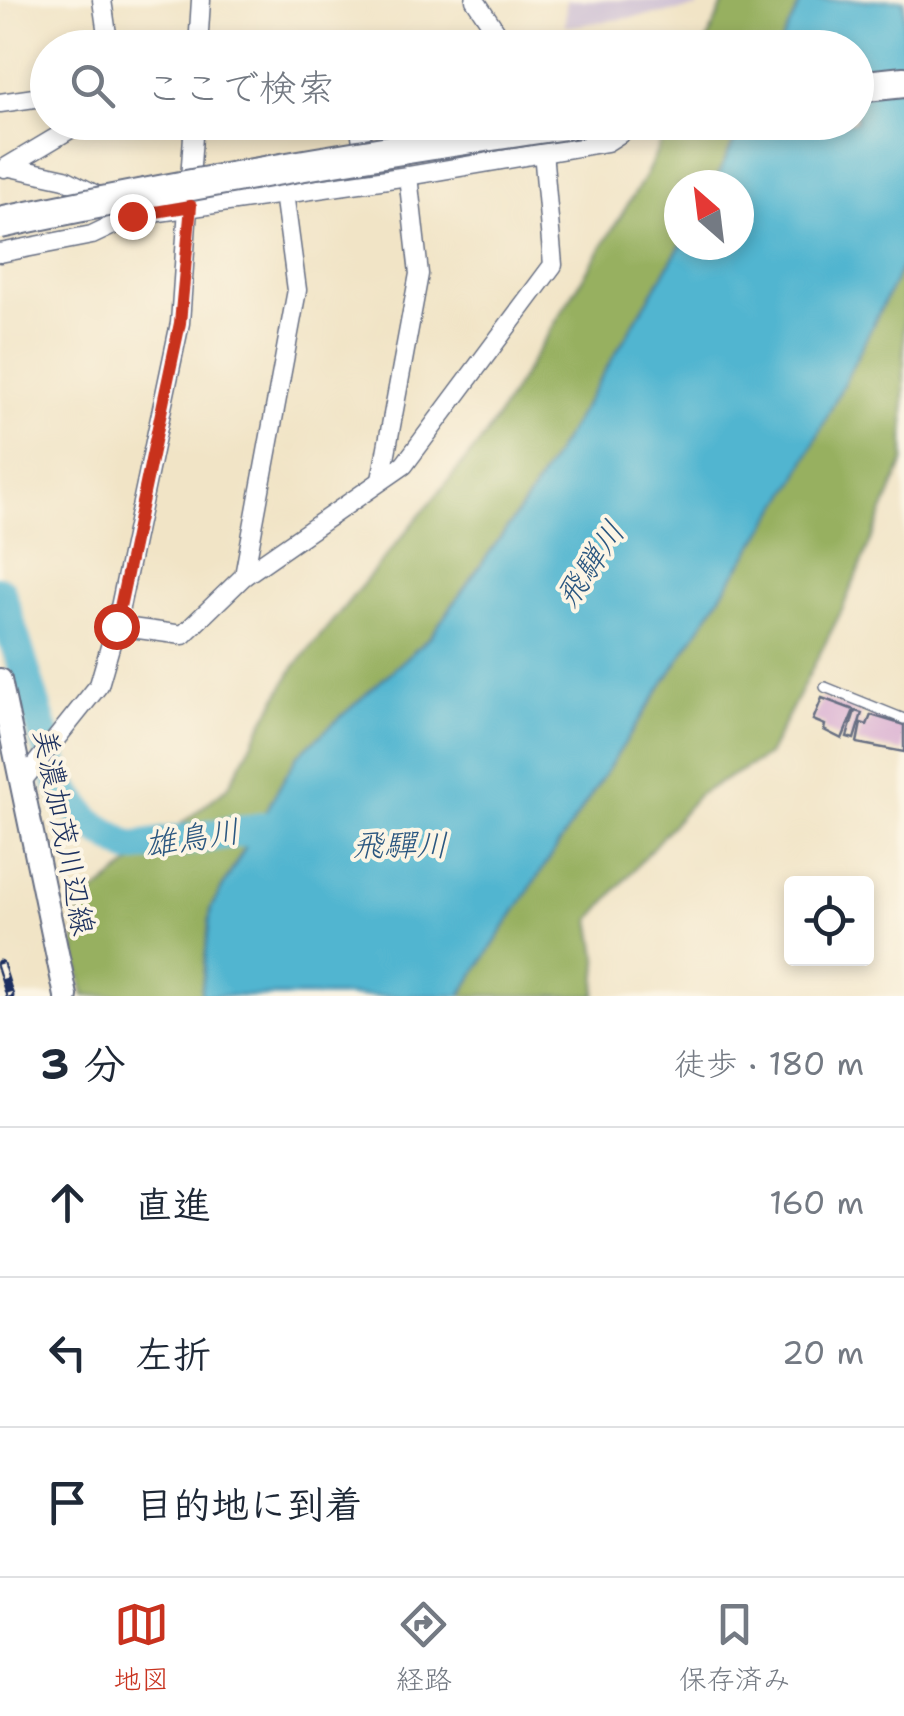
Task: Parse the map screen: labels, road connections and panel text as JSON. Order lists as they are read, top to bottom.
{
  "streets": {
    "main road": ["美濃加茂川辺線"]
  },
  "water": ["飛騨川", "雄鳥川", "飛驒川"],
  "north": "top left",
  "page": {
    "search": "ここで検索",
    "heading": ["3 分", "徒歩 · 180 m"],
    "list": [
      ["直進", "160 m"],
      ["左折", "20 m"],
      "目的地に到着"
    ],
    "nav": ["地図", "経路", "保存済み"]
  }
}
